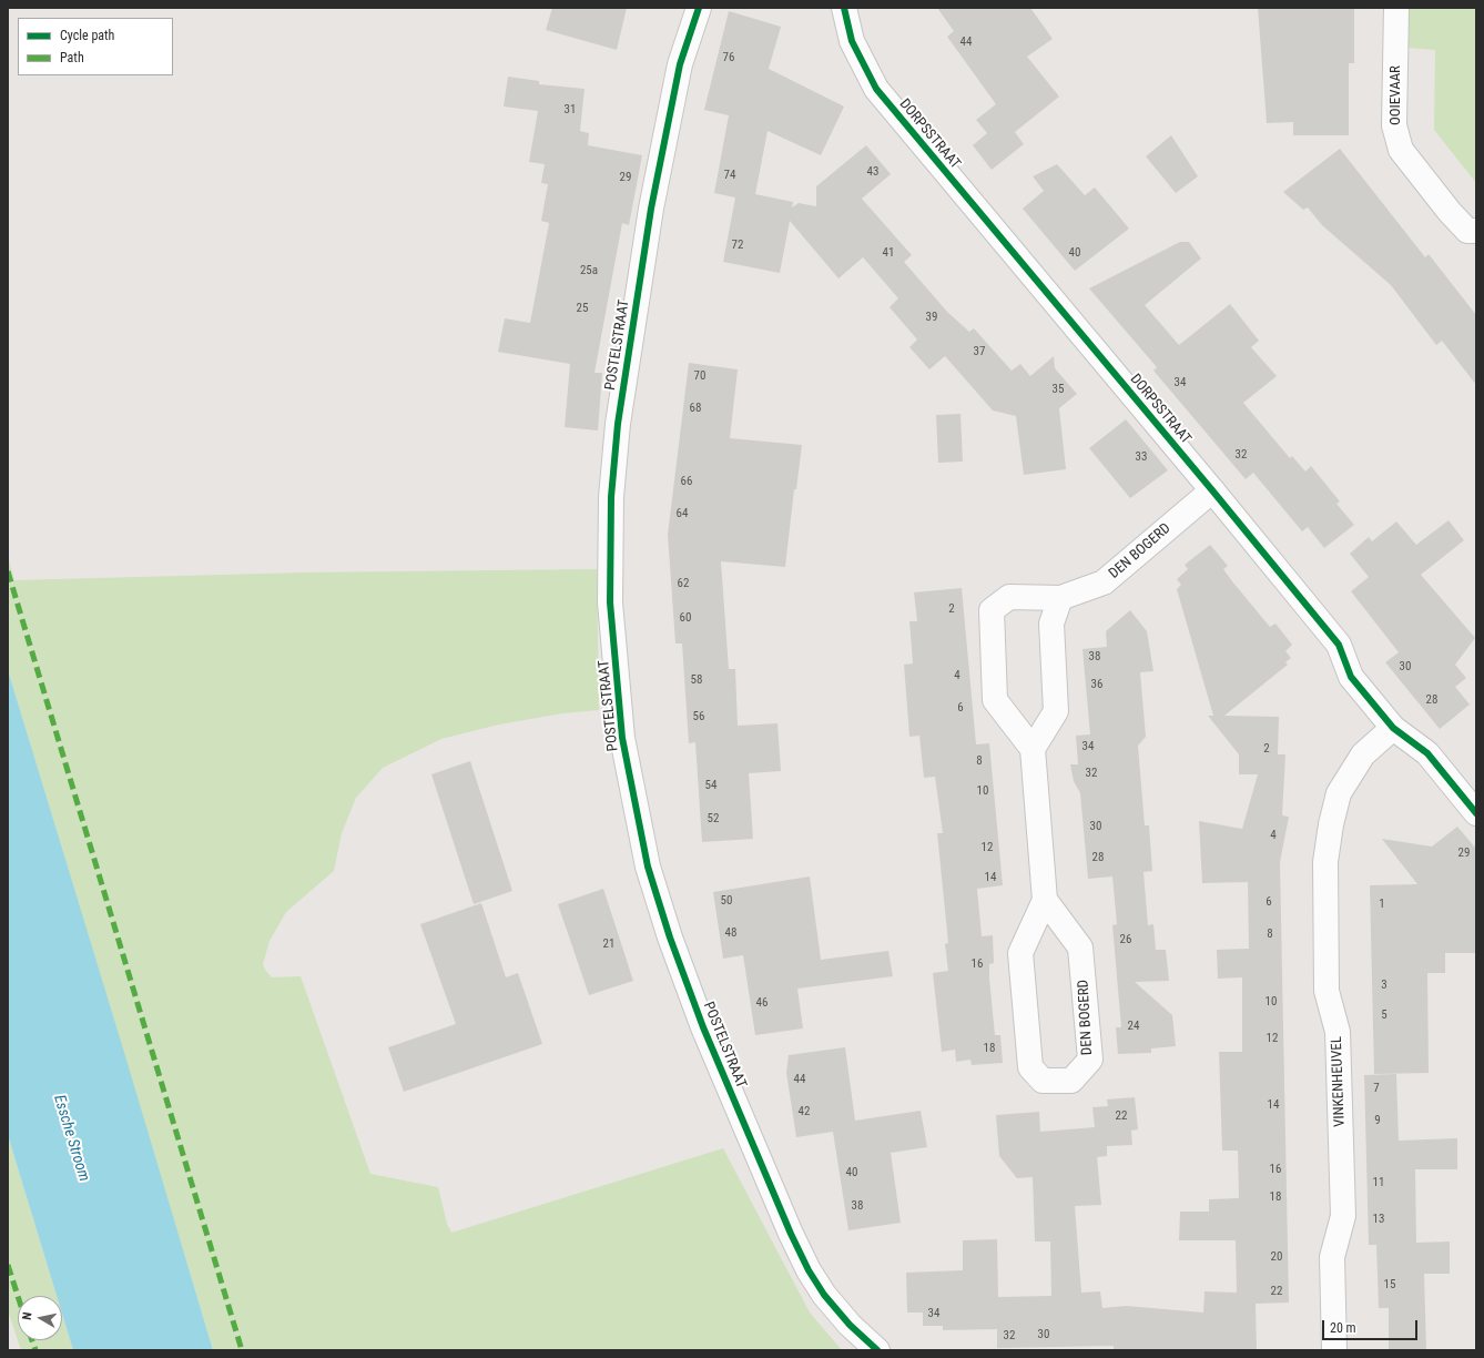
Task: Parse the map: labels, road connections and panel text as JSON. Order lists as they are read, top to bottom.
{
  "streets": {
    "street": [
      "OOIEVAAR",
      "DORPSSTRAAT",
      "POSTELSTRAAT",
      "DEN BOGERD",
      "VINKENHEUVEL"
    ]
  },
  "crossings": [
    ["DORPSSTRAAT", "DEN BOGERD"],
    ["DORPSSTRAAT", "VINKENHEUVEL"]
  ],
  "water": ["Essche Stroom"],
  "house_numbers": [
    "44",
    "76",
    "31",
    "43",
    "74",
    "29",
    "72",
    "41",
    "40",
    "25a",
    "25",
    "39",
    "37",
    "70",
    "34",
    "35",
    "68",
    "32",
    "33",
    "66",
    "64",
    "62",
    "2",
    "60",
    "38",
    "30",
    "4",
    "58",
    "36",
    "28",
    "6",
    "56",
    "34",
    "2",
    "8",
    "32",
    "54",
    "10",
    "52",
    "30",
    "4",
    "12",
    "29",
    "28",
    "14",
    "50",
    "6",
    "1",
    "48",
    "8",
    "26",
    "21",
    "16",
    "3",
    "10",
    "46",
    "5",
    "24",
    "12",
    "18",
    "44",
    "7",
    "14",
    "42",
    "22",
    "9",
    "16",
    "40",
    "11",
    "18",
    "38",
    "13",
    "20",
    "15",
    "22",
    "34",
    "30",
    "32"
  ],
  "legend": ["Cycle path", "Path"],
  "scale_bar": "20 m",
  "north": "left"
}
